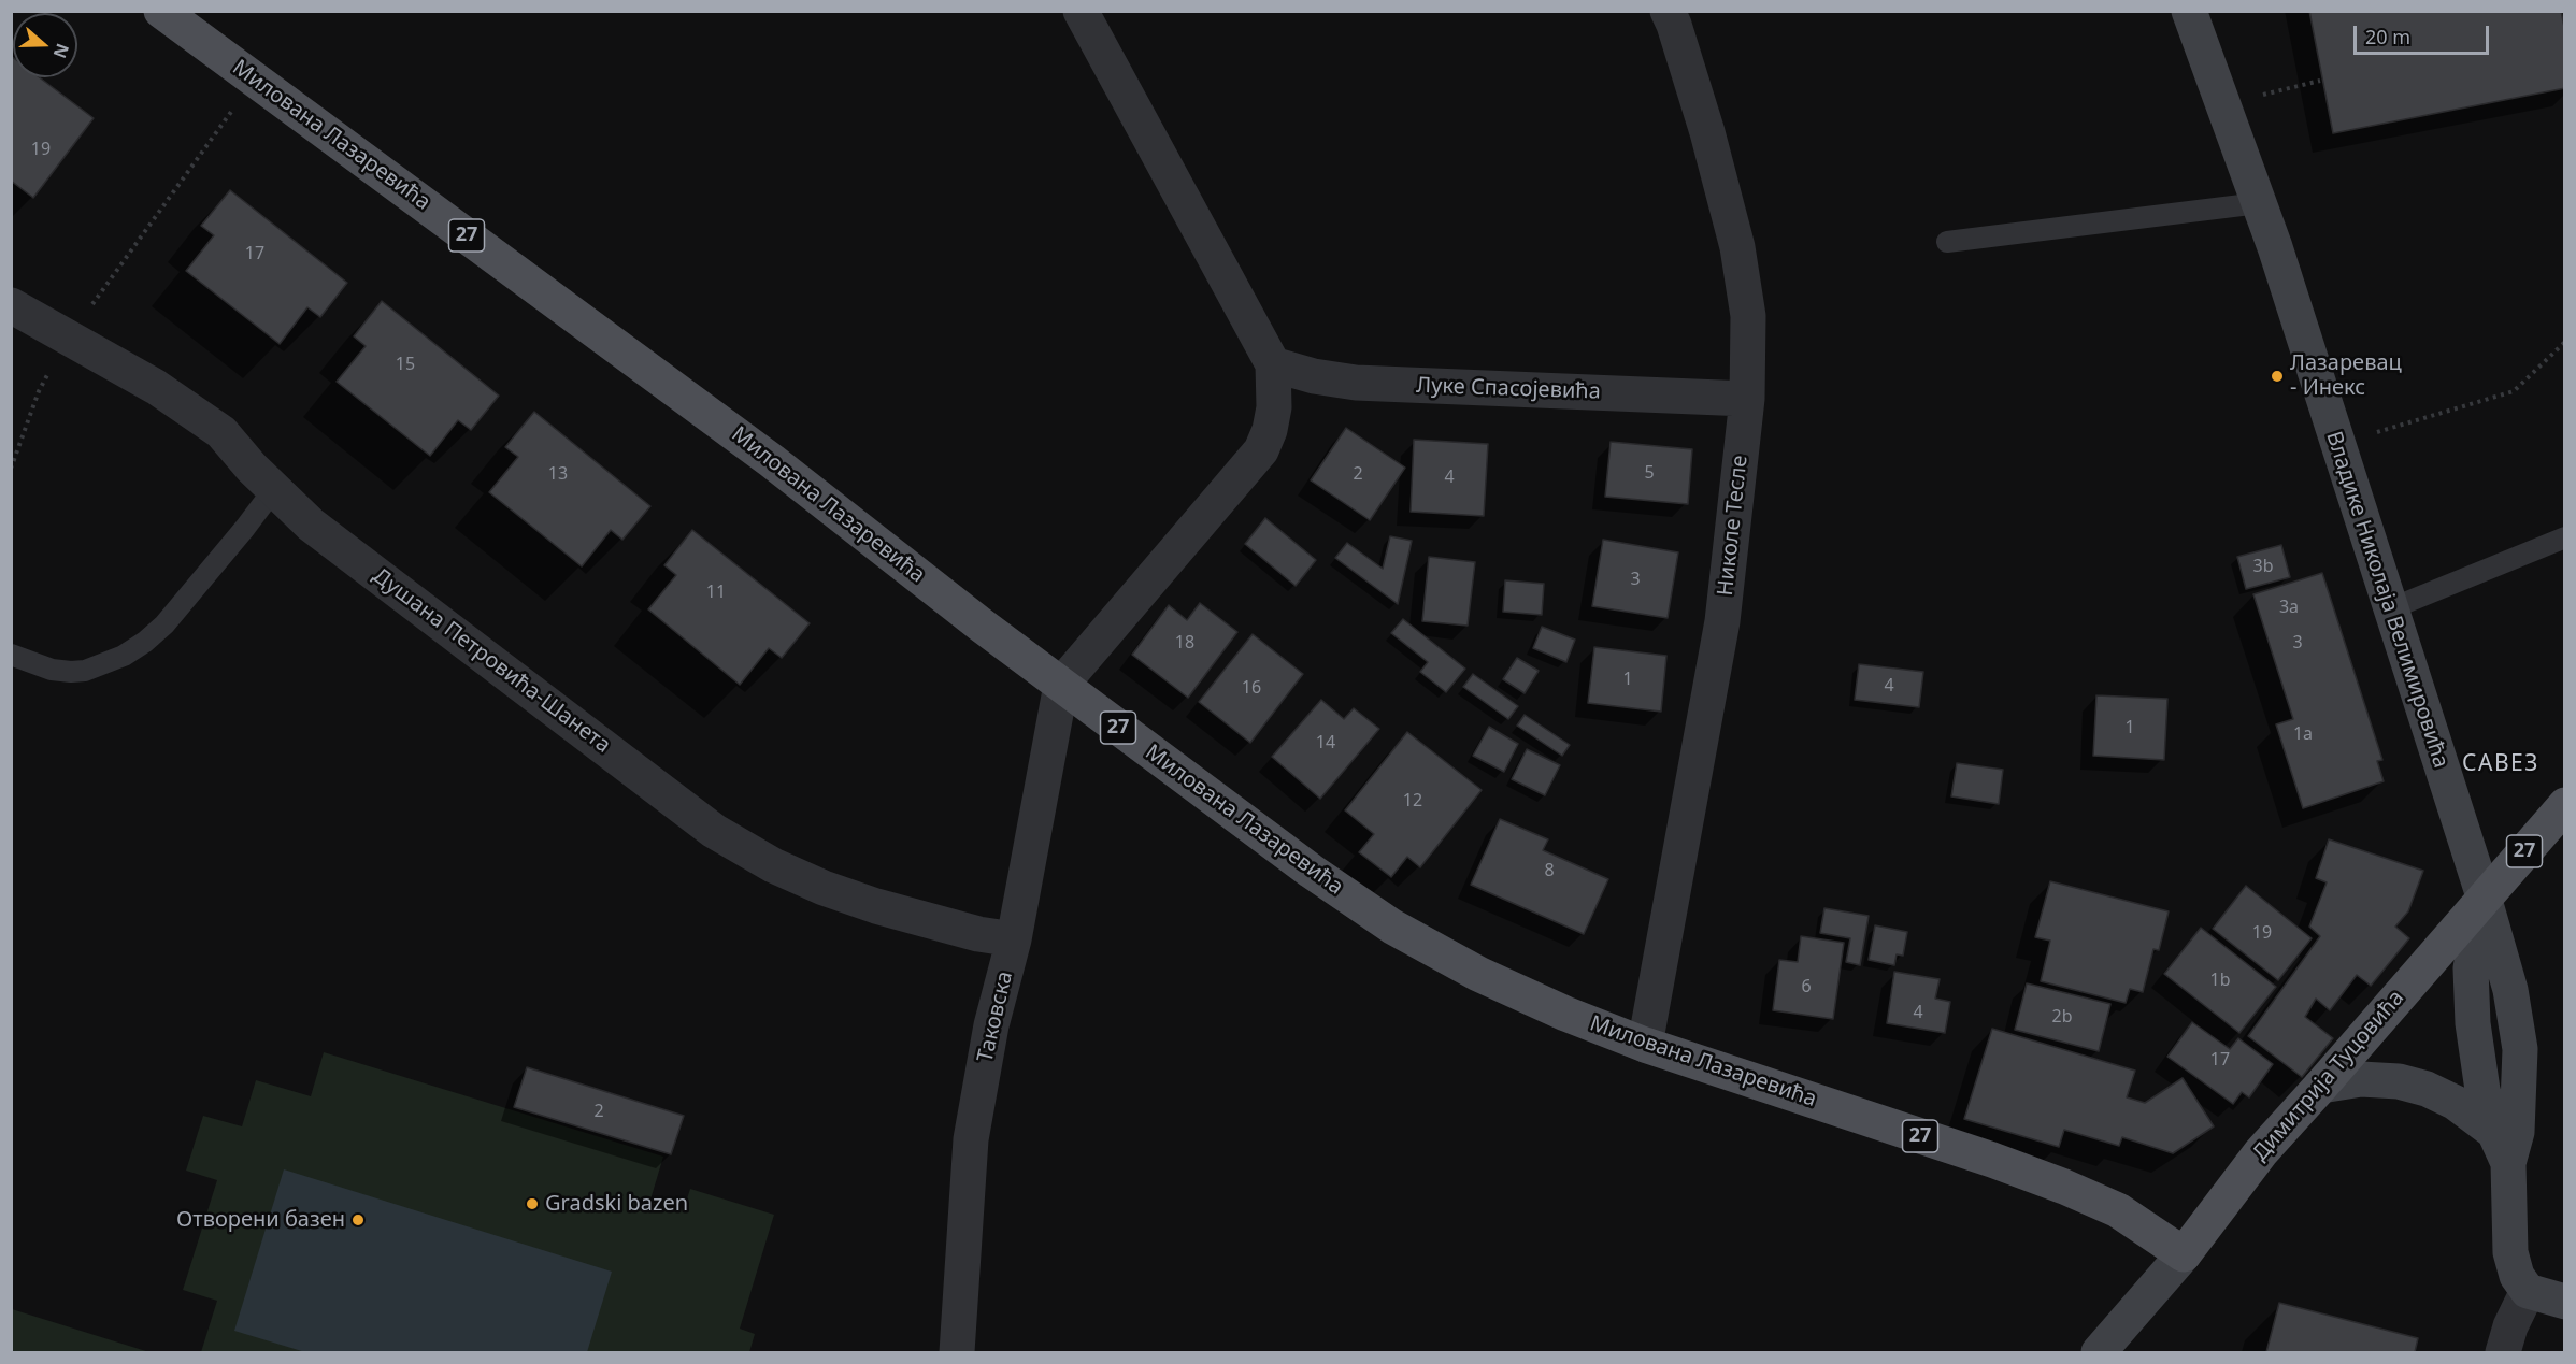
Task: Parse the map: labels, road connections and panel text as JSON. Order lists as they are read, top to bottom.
{
  "streets": {
    "main road": ["Милована Лазаревића", "27", "Димитрија Туцовића"],
    "street": [
      "Луке Спасојевића",
      "Николе Тесле",
      "Владике Николаја Велимировића",
      "Душана Петровића-Шанета",
      "Таковска"
    ]
  },
  "crossings": [
    ["Милована Лазаревића", "Николе Тесле"],
    ["Милована Лазаревића", "Таковска"],
    ["Милована Лазаревића", "Димитрија Туцовића"],
    ["Луке Спасојевића", "Николе Тесле"],
    ["Владике Николаја Велимировића", "Димитрија Туцовића"],
    ["Душана Петровића-Шанета", "Таковска"]
  ],
  "districts": ["САВЕЗ"],
  "places": ["Лазаревац - Инекс", "Gradski bazen", "Отворени базен"],
  "house_numbers": [
    "19",
    "17",
    "15",
    "5",
    "13",
    "2",
    "4",
    "3b",
    "3",
    "11",
    "3a",
    "18",
    "3",
    "1",
    "4",
    "16",
    "1",
    "1a",
    "14",
    "12",
    "8",
    "19",
    "1b",
    "6",
    "4",
    "2b",
    "17",
    "2"
  ],
  "scale_bar": "20 m",
  "north": "right"
}
